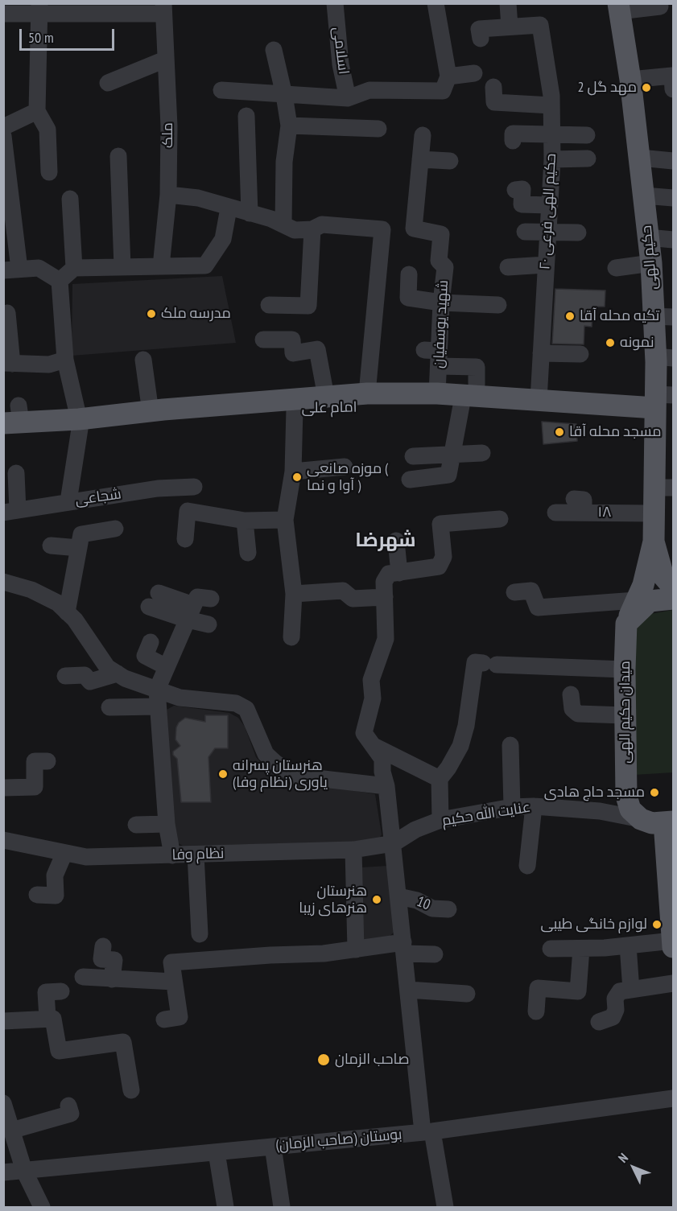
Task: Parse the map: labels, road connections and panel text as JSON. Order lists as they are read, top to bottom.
{
  "streets": {
    "main road": ["حکیم الهی", "امام علی", "میدان حکیم الهی"],
    "street": [
      "اسلامی",
      "ملک",
      "حکیم الهی فرعی ۲۰",
      "شهید یوسفیان",
      "شجاعی",
      "۱۸",
      "عنایت الله حکیم",
      "نظام وفا",
      "10",
      "بوستان (صاحب الزمان)"
    ]
  },
  "crossings": [
    ["حکیم الهی", "امام علی"],
    ["حکیم الهی", "۱۸"],
    ["میدان حکیم الهی", "عنایت الله حکیم"],
    ["عنایت الله حکیم", "نظام وفا"]
  ],
  "districts": ["شهرضا"],
  "places": [
    "مهد گل 2",
    "مدرسه ملک",
    "تکیه محله آقا",
    "نمونه",
    "مسجد محله آقا",
    "موزه صانعی ( آوا و نما )",
    "هنرستان پسرانه یاوری (نظام وفا)",
    "مسجد حاج هادی",
    "هنرستان هنرهای زیبا",
    "لوازم خانگی طیبی",
    "صاحب الزمان"
  ],
  "scale_bar": "50 m",
  "north": "top left"
}
